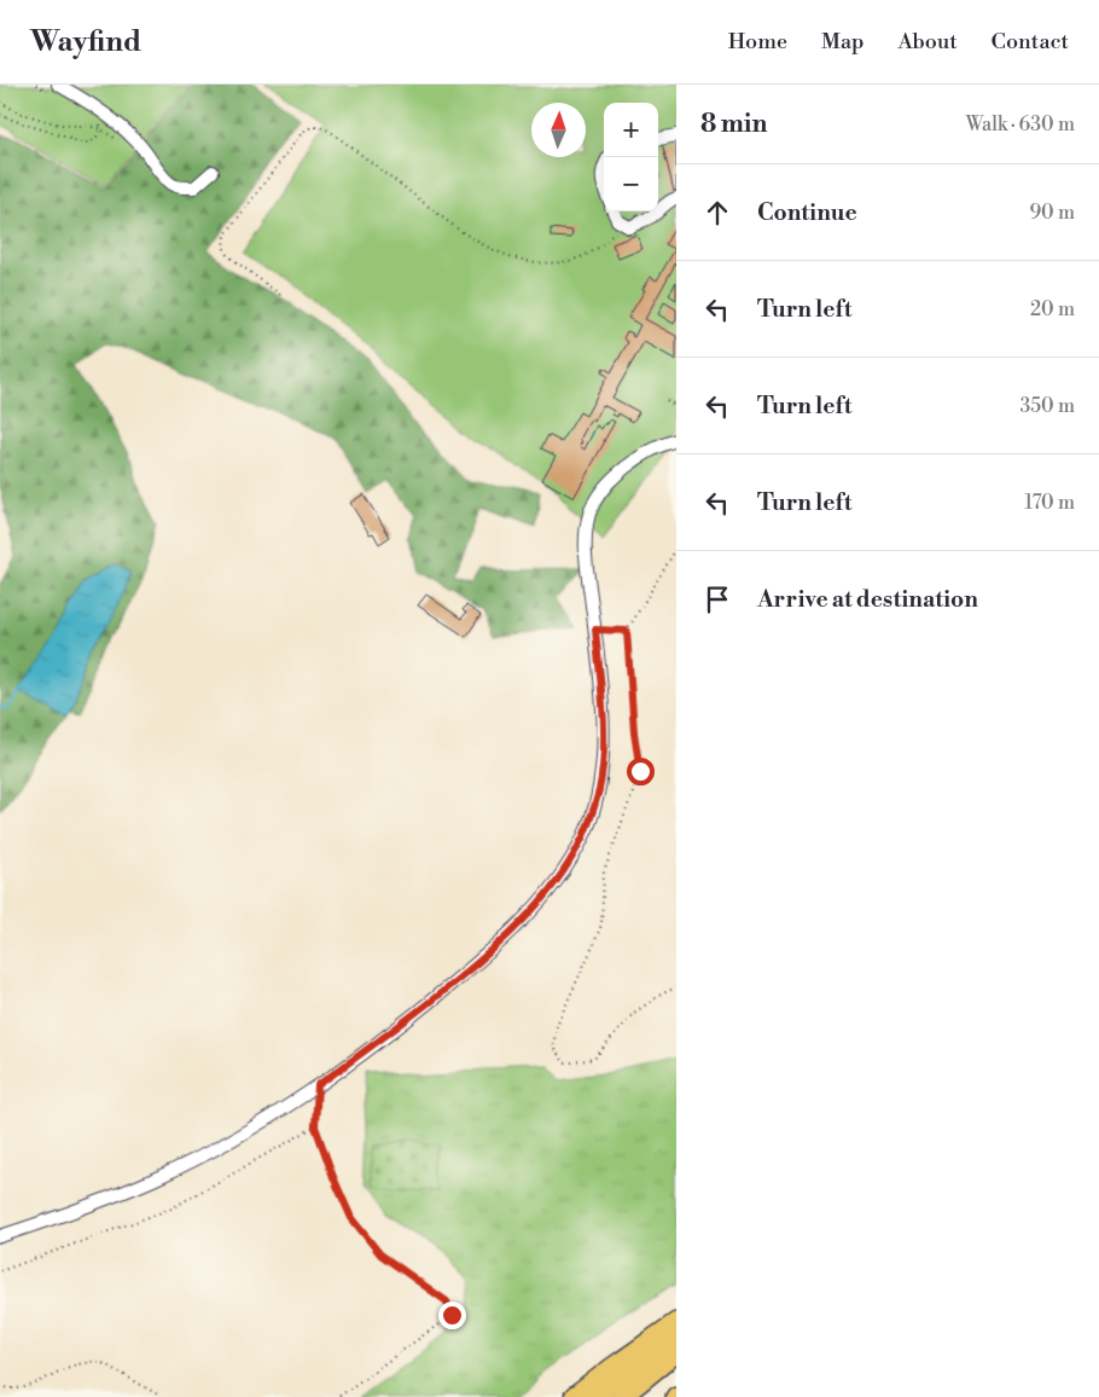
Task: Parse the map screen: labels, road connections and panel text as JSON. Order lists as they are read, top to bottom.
{
  "north": "top",
  "page": {
    "header": "Wayfind",
    "nav": [
      "Home",
      "Map",
      "About",
      "Contact"
    ],
    "heading": ["8 min", "Walk · 630 m"],
    "map_buttons": ["+", "−"],
    "list": [
      ["Continue", "90 m"],
      ["Turn left", "20 m"],
      ["Turn left", "350 m"],
      ["Turn left", "170 m"],
      "Arrive at destination"
    ]
  }
}
